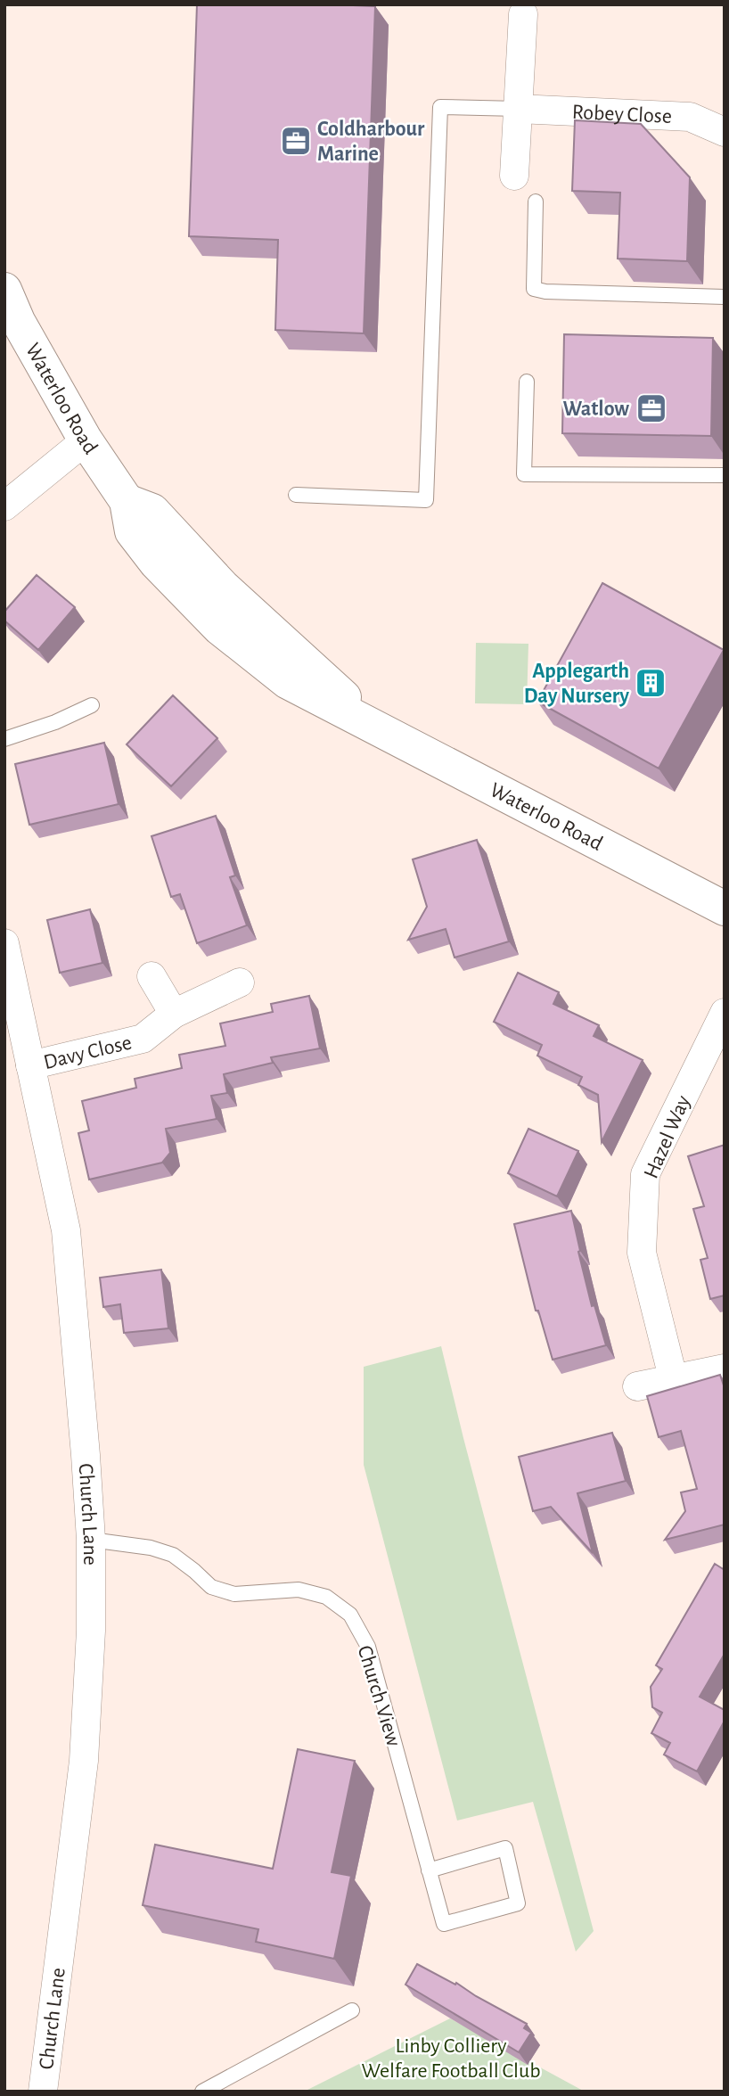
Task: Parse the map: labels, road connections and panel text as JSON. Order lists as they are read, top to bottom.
{
  "streets": {
    "street": [
      "Robey Close",
      "Waterloo Road",
      "Davy Close",
      "Hazel Way",
      "Church Lane"
    ],
    "lane": ["Church View"]
  },
  "crossings": [
    ["Davy Close", "Church Lane"],
    ["Church Lane", "Church View"]
  ],
  "parks": ["Linby Colliery Welfare Football Club"],
  "places": {
    "office": ["Coldharbour Marine", "Watlow"],
    "building": ["Applegarth Day Nursery"]
  }
}
